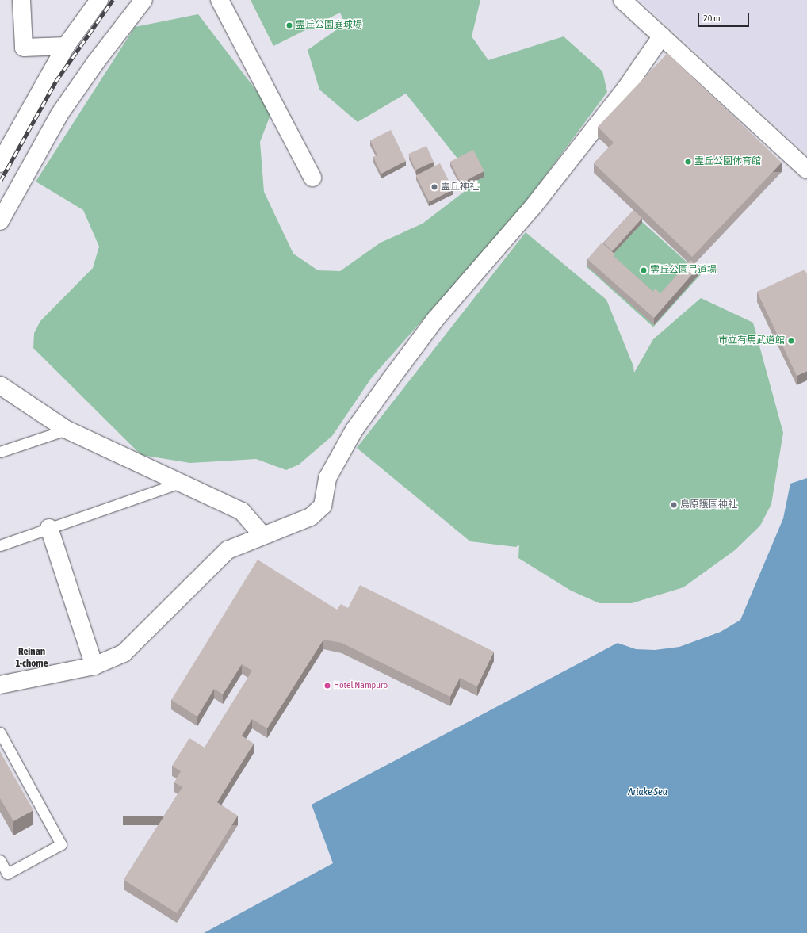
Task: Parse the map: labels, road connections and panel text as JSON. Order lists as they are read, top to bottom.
{
  "districts": ["Reinan 1-chome"],
  "water": ["Ariake Sea"],
  "places": [
    "霊丘公園庭球場",
    "霊丘公園体育館",
    "霊丘神社",
    "霊丘公園弓道場",
    "市立有馬武道館",
    "島原護国神社",
    "Hotel Nampuro"
  ],
  "scale_bar": "20 m"
}
